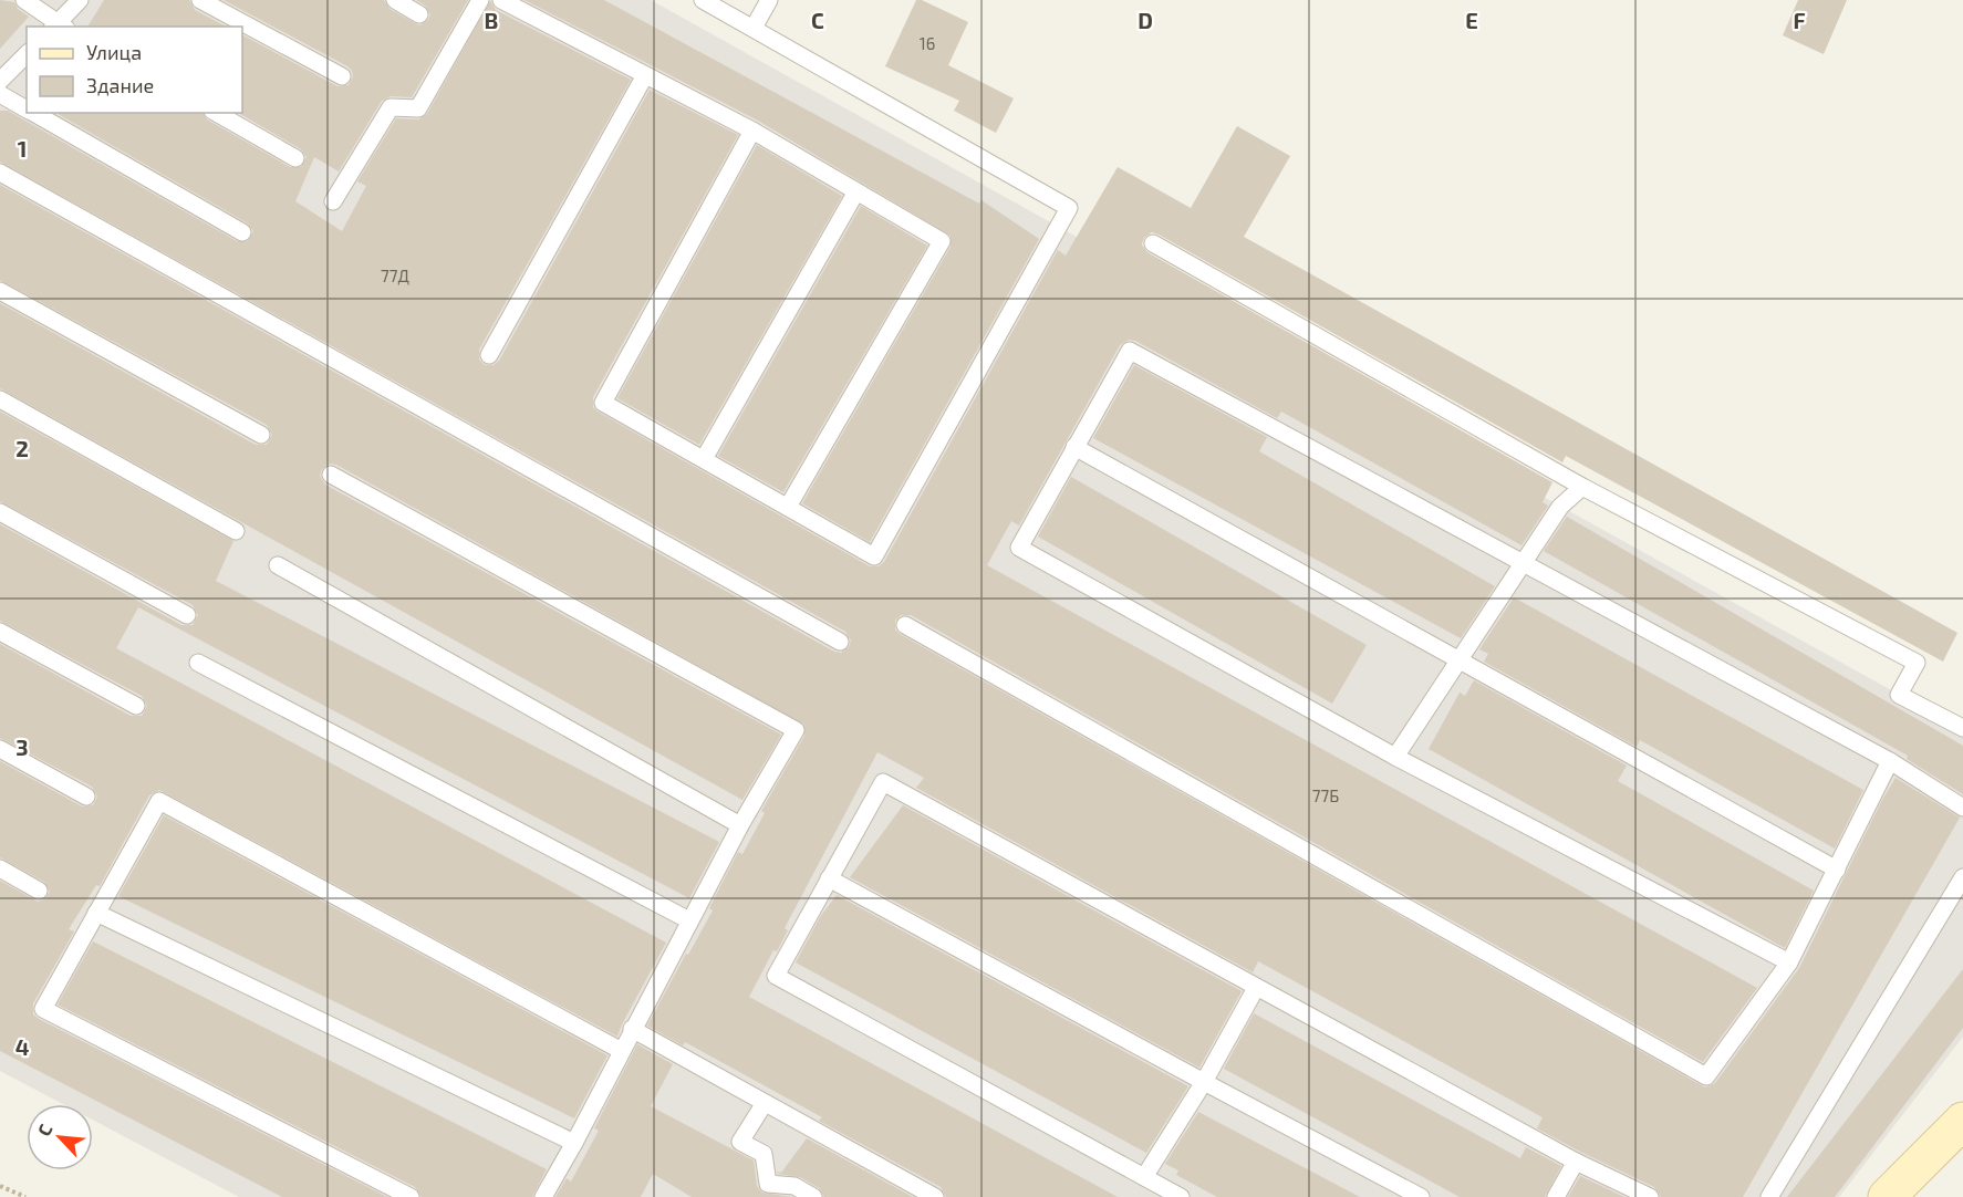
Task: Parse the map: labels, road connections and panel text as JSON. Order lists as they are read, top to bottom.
{
  "house_numbers": ["16", "77Д", "77Б"],
  "legend": ["Улица", "Здание"],
  "north": "top left",
  "grid": {
    "columns": [
      "B",
      "C",
      "D",
      "E",
      "F"
    ],
    "rows": [
      "1",
      "2",
      "3",
      "4"
    ]
  }
}
